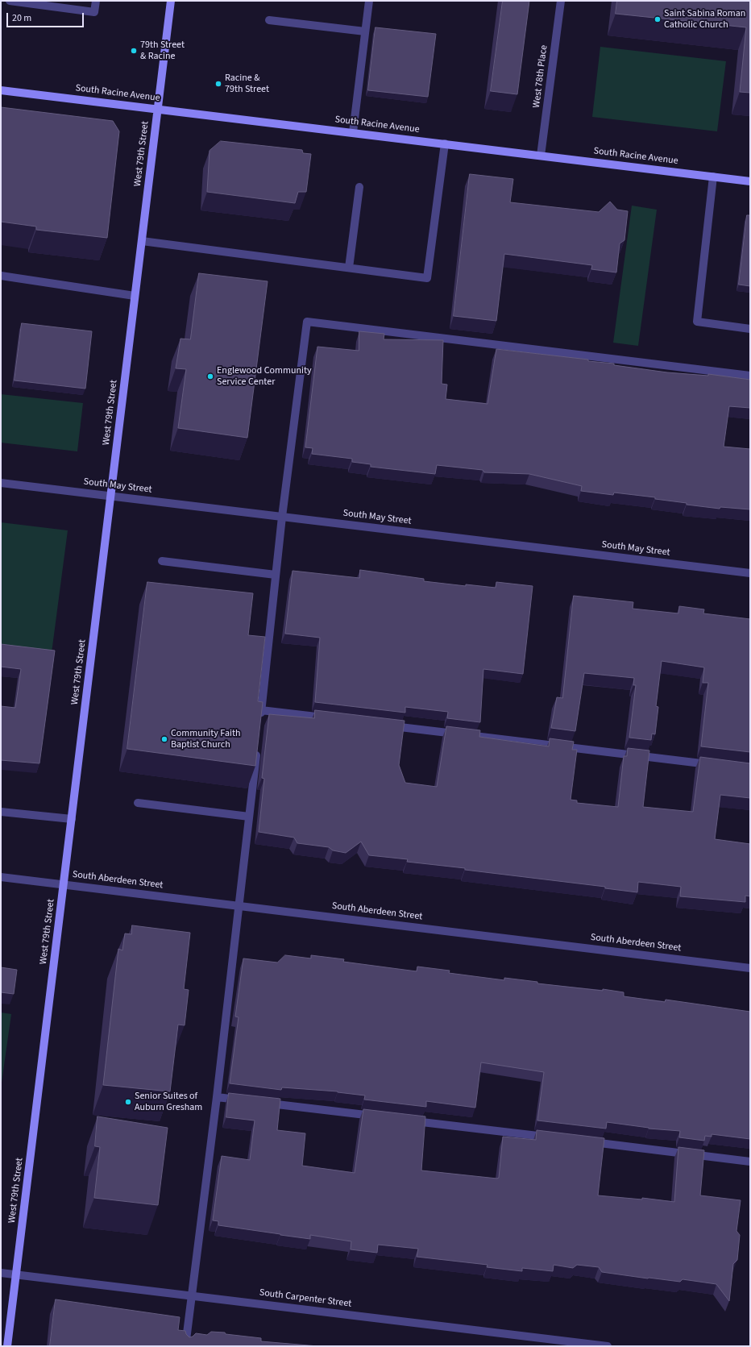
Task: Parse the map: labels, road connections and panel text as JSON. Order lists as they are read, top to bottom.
{
  "streets": {
    "main road": ["South Racine Avenue", "West 79th Street"],
    "street": [
      "West 78th Place",
      "South May Street",
      "South Aberdeen Street",
      "South Carpenter Street"
    ]
  },
  "crossings": [
    ["West 78th Place", "South Racine Avenue"],
    ["South Racine Avenue", "West 79th Street"],
    ["West 79th Street", "South May Street"],
    ["West 79th Street", "South Aberdeen Street"],
    ["West 79th Street", "South Carpenter Street"]
  ],
  "places": [
    "Saint Sabina Roman Catholic Church",
    "79th Street & Racine",
    "Racine & 79th Street",
    "Englewood Community Service Center",
    "Community Faith Baptist Church",
    "Senior Suites of Auburn Gresham"
  ],
  "scale_bar": "20 m"
}
